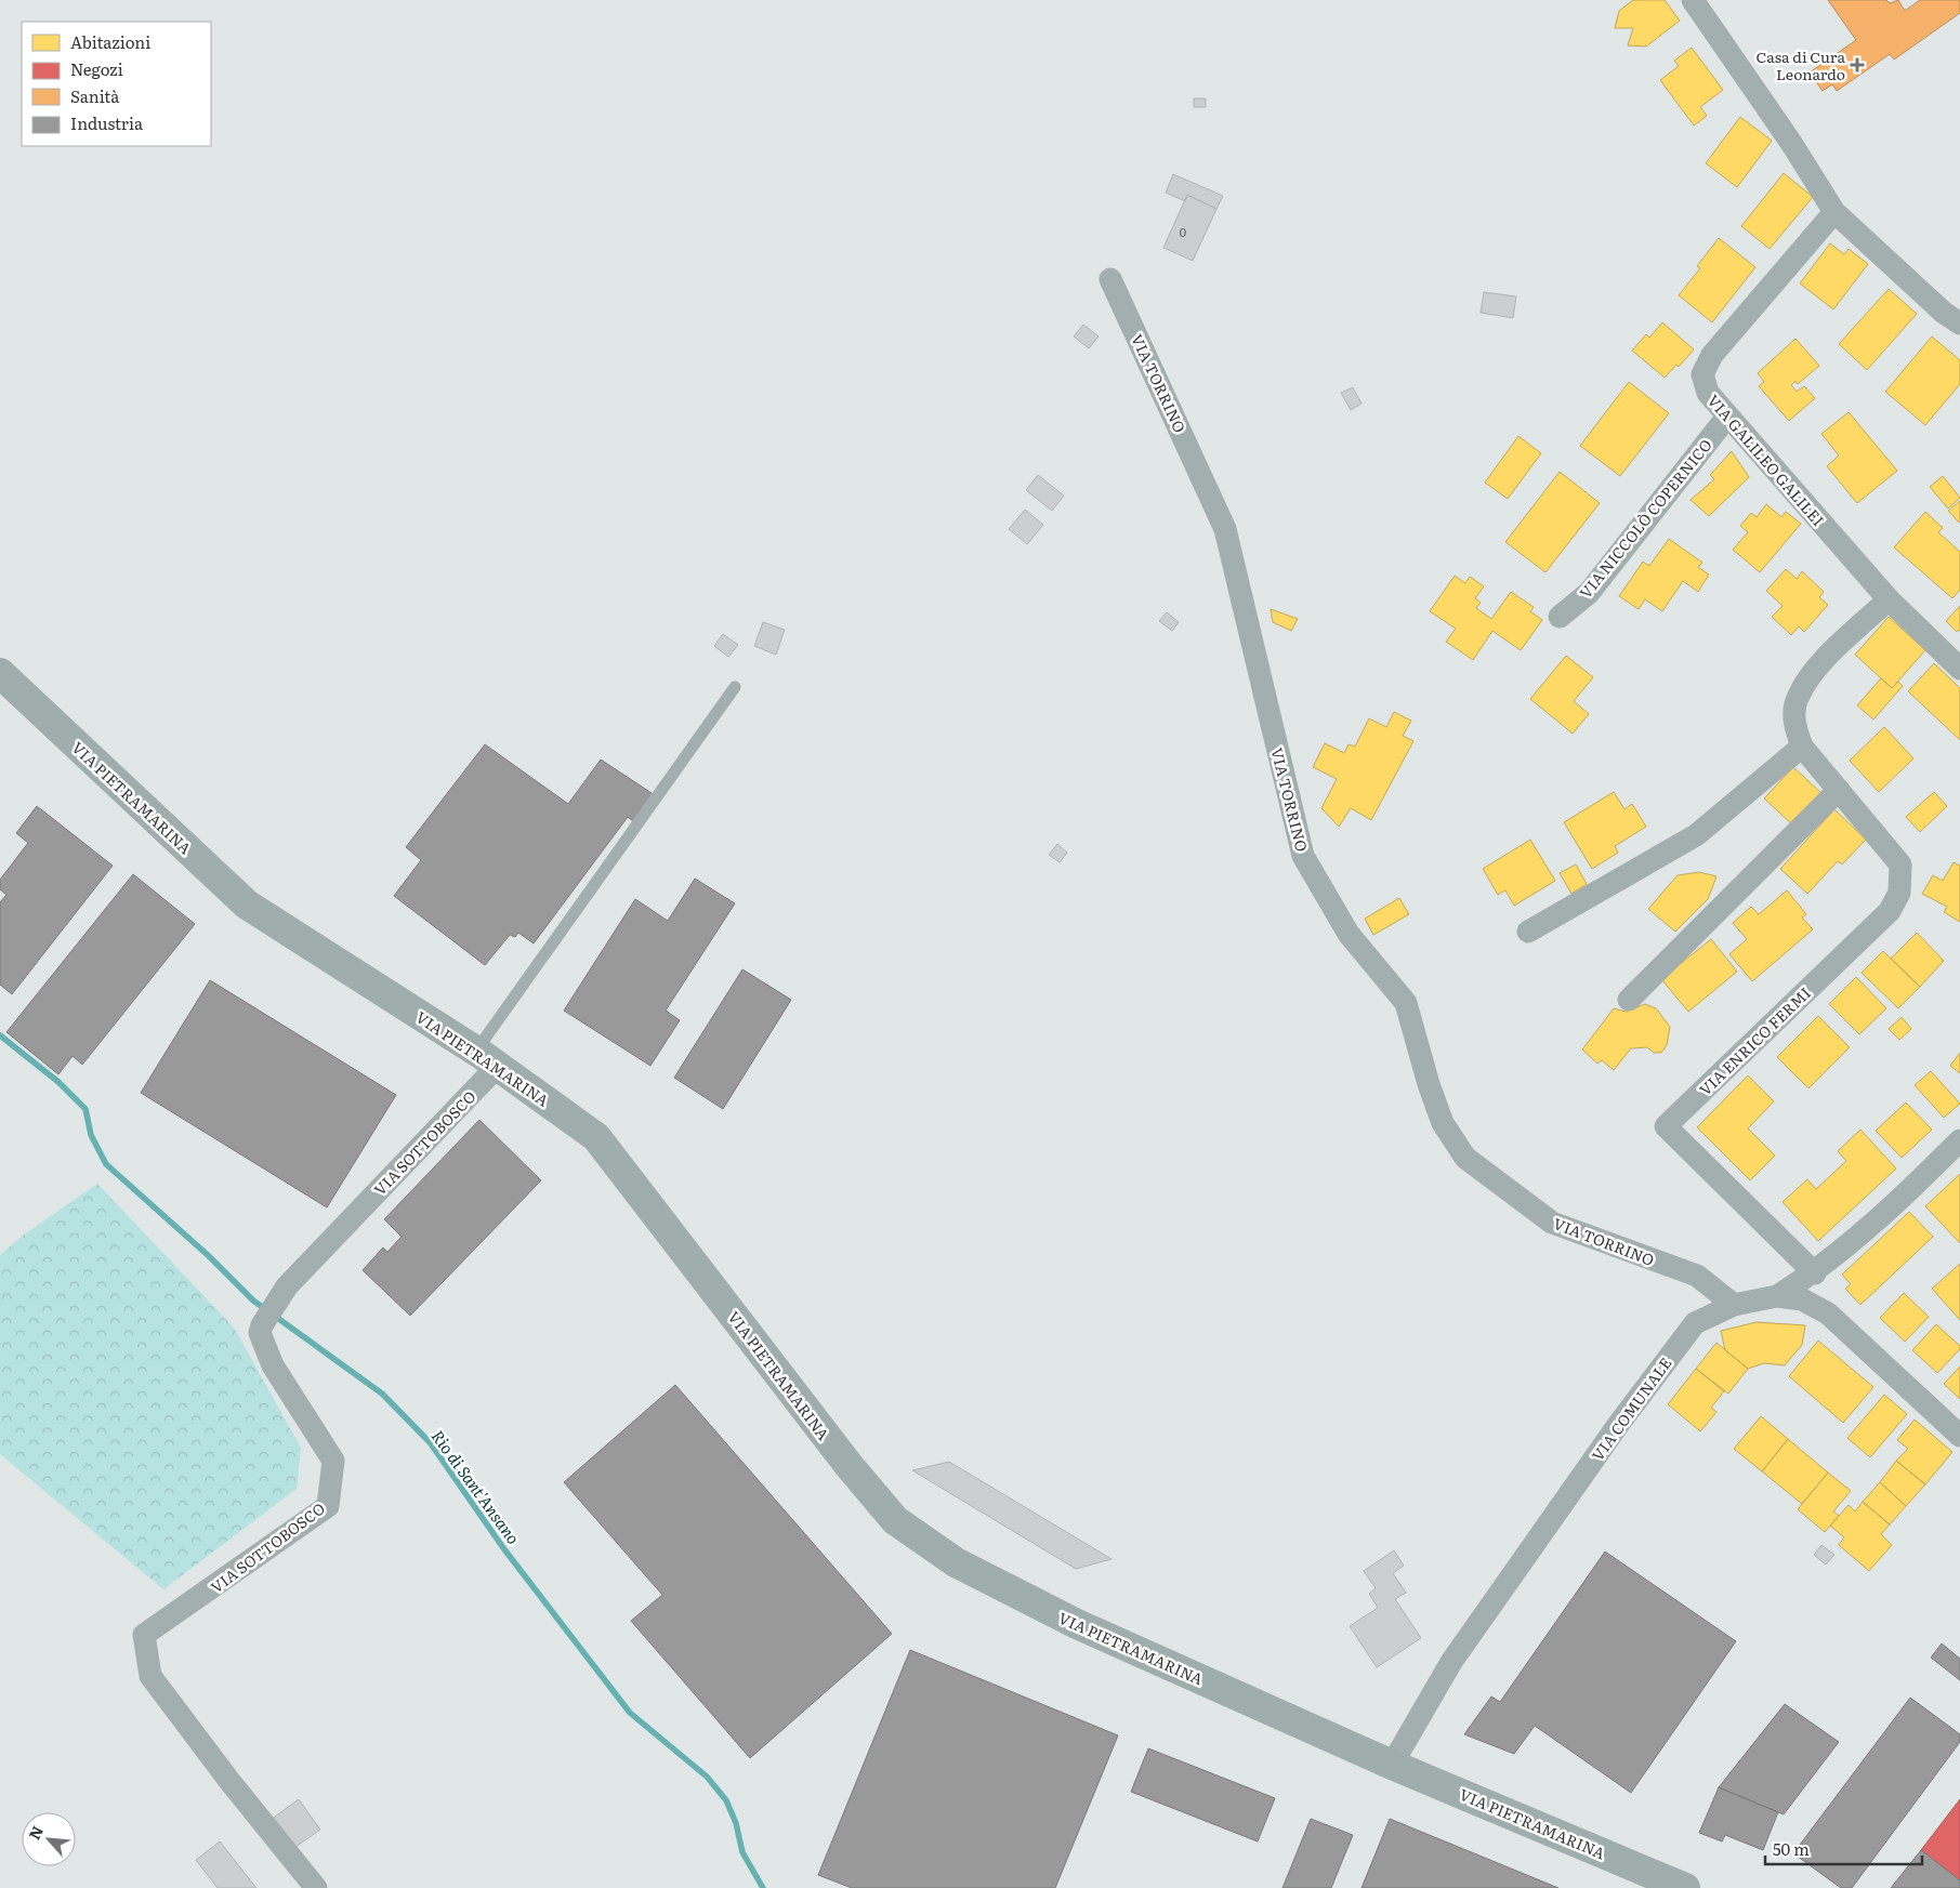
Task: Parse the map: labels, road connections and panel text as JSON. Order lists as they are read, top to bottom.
{
  "streets": {
    "main road": ["VIA PIETRAMARINA"],
    "street": [
      "VIA TORRINO",
      "VIA GALILEO GALILEI",
      "VIA NICCOLÒ COPERNICO",
      "VIA ENRICO FERMI",
      "VIA SOTTOBOSCO",
      "VIA COMUNALE"
    ]
  },
  "crossings": [
    ["VIA TORRINO", "VIA COMUNALE"],
    ["VIA GALILEO GALILEI", "VIA NICCOLÒ COPERNICO"],
    ["VIA GALILEO GALILEI", "VIA ENRICO FERMI"],
    ["VIA PIETRAMARINA", "VIA SOTTOBOSCO"],
    ["VIA PIETRAMARINA", "VIA COMUNALE"]
  ],
  "water": ["Rio di Sant'Ansano"],
  "places": {
    "health": ["Casa di Cura Leonardo"]
  },
  "house_numbers": ["0"],
  "legend": [
    "Abitazioni",
    "Negozi",
    "Sanità",
    "Industria"
  ],
  "scale_bar": "50 m",
  "north": "top left"
}
